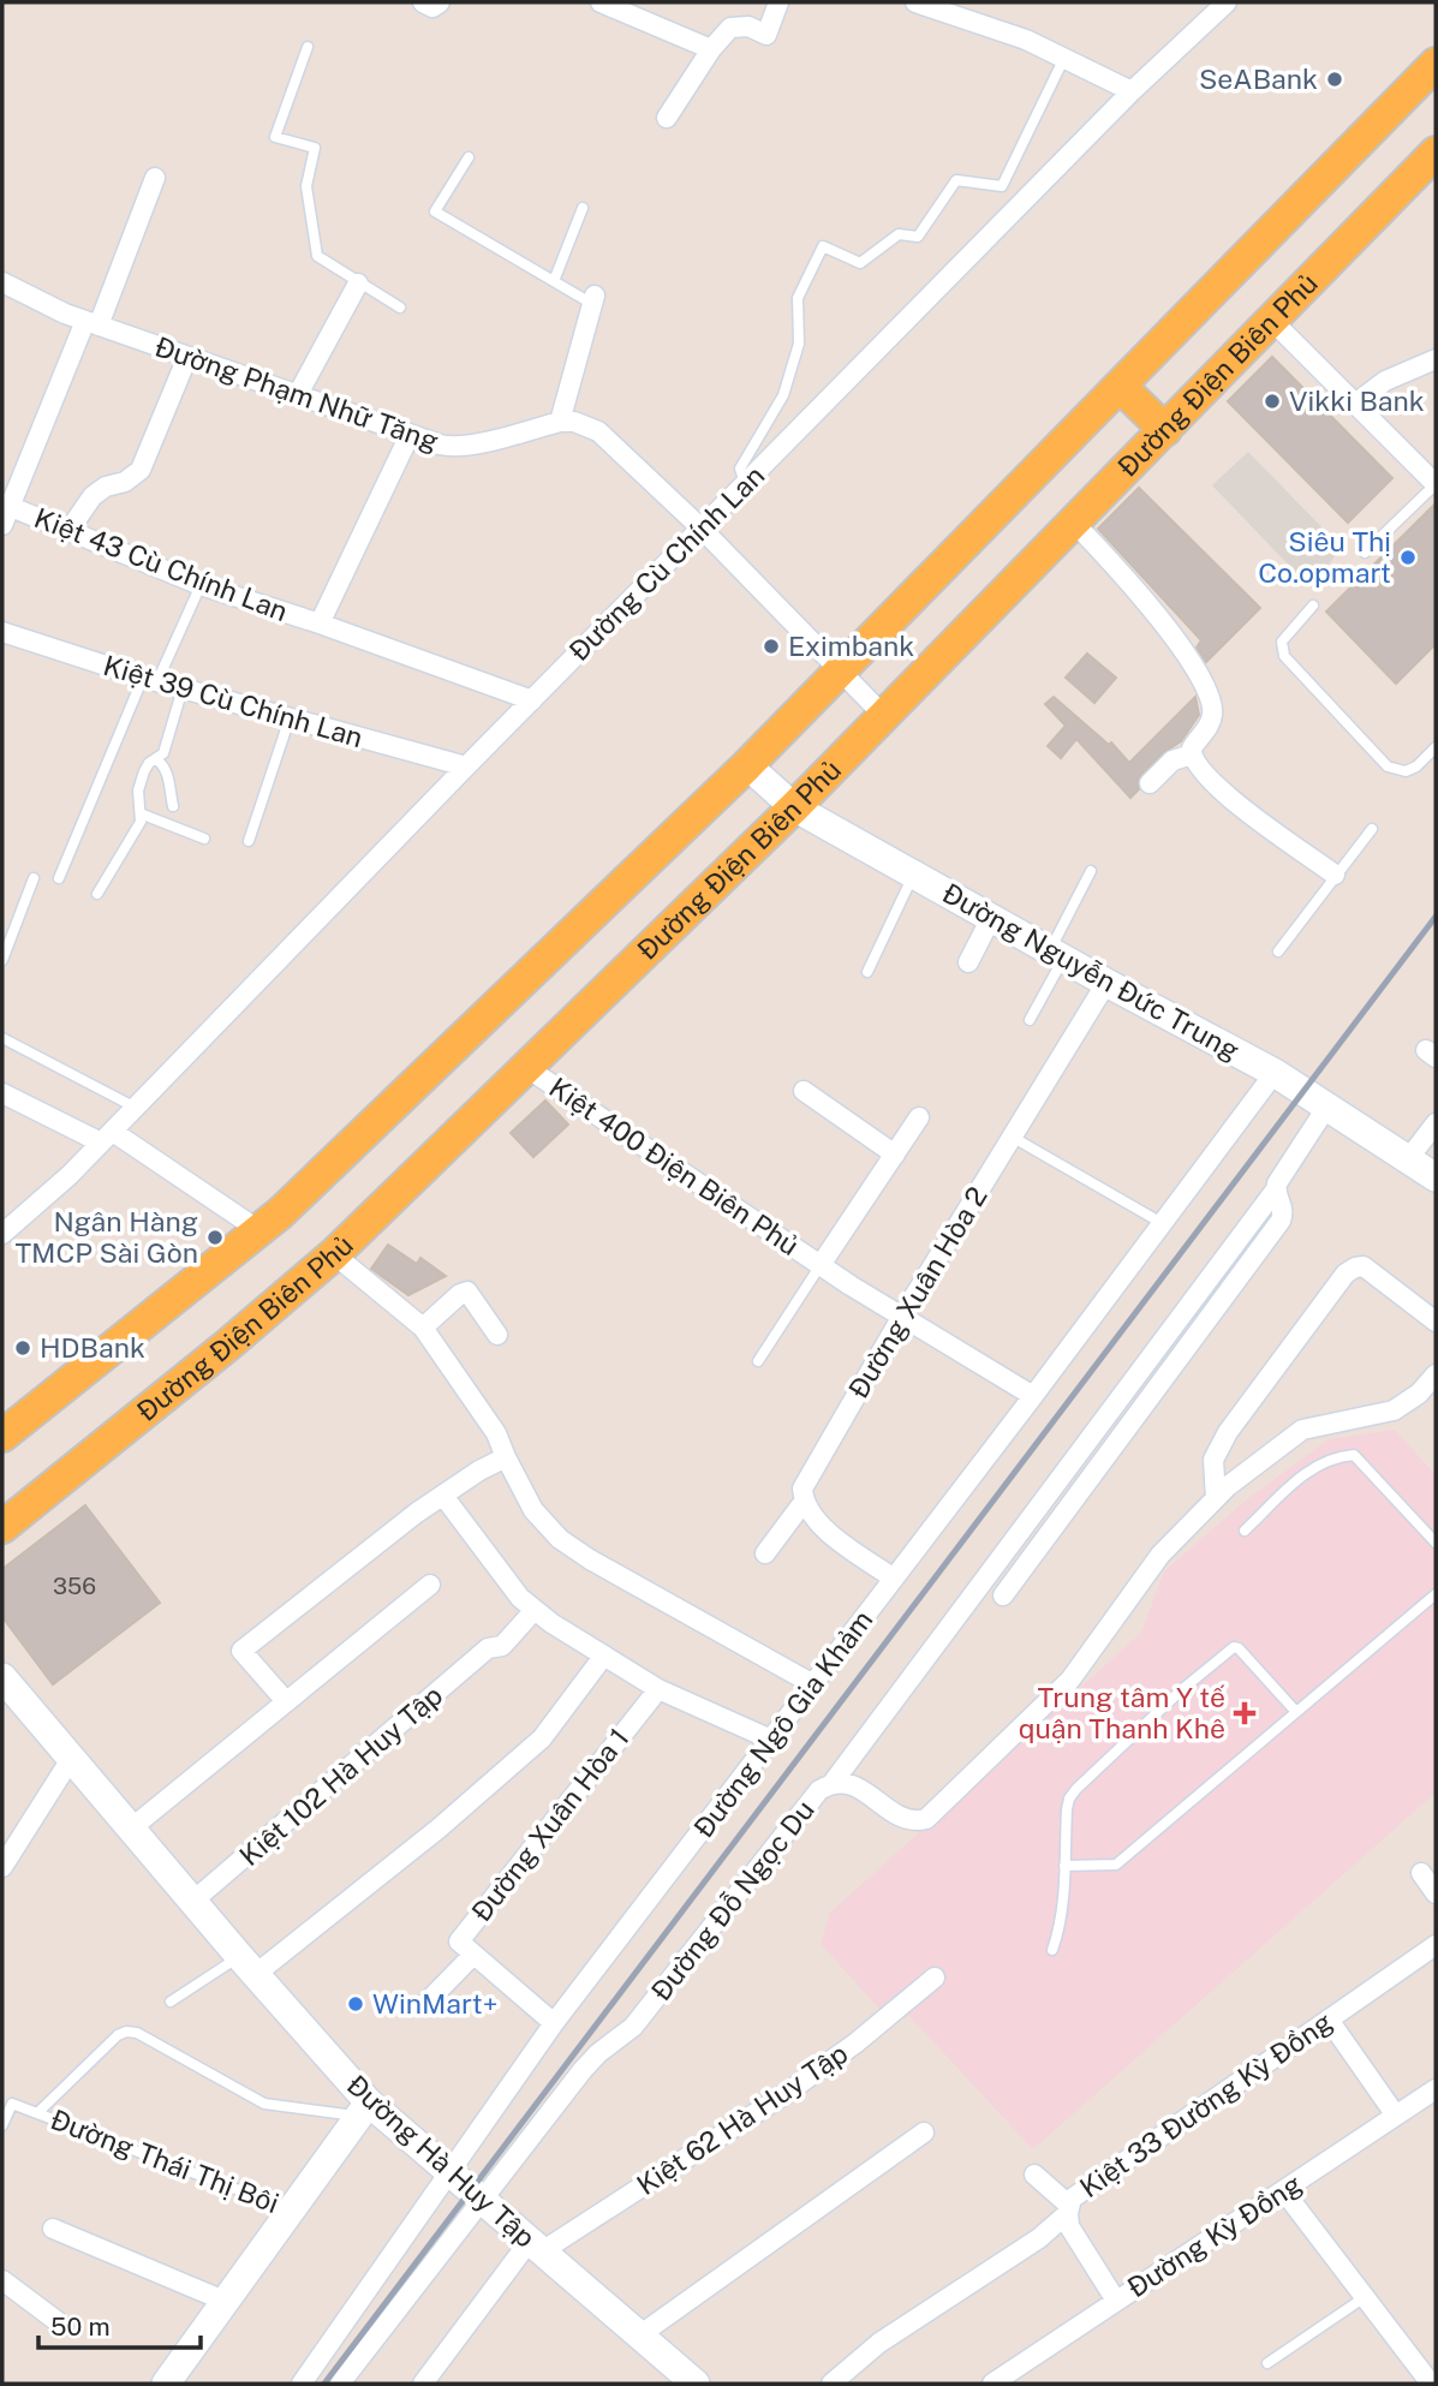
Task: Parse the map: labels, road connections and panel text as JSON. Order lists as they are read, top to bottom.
{
  "streets": {
    "main road": ["Đường Điện Biên Phủ"],
    "street": [
      "Đường Phạm Nhữ Tăng",
      "Đường Cù Chính Lan",
      "Kiệt 43 Cù Chính Lan",
      "Kiệt 39 Cù Chính Lan",
      "Đường Nguyễn Đức Trung",
      "Kiệt 400 Điện Biên Phủ",
      "Đường Xuân Hòa 2",
      "Đường Ngô Gia Khảm",
      "Kiệt 102 Hà Huy Tập",
      "Đường Xuân Hòa 1",
      "Đường Đỗ Ngọc Du",
      "Kiệt 33 Đường Kỳ Đồng",
      "Kiệt 62 Hà Huy Tập",
      "Đường Thái Thị Bôi",
      "Đường Hà Huy Tập",
      "Đường Kỳ Đồng"
    ]
  },
  "crossings": [
    ["Đường Điện Biên Phủ", "Đường Nguyễn Đức Trung"],
    ["Đường Điện Biên Phủ", "Kiệt 400 Điện Biên Phủ"],
    ["Đường Phạm Nhữ Tăng", "Kiệt 43 Cù Chính Lan"],
    ["Đường Cù Chính Lan", "Kiệt 43 Cù Chính Lan"],
    ["Đường Cù Chính Lan", "Kiệt 39 Cù Chính Lan"],
    ["Đường Nguyễn Đức Trung", "Đường Xuân Hòa 2"],
    ["Đường Nguyễn Đức Trung", "Đường Ngô Gia Khảm"],
    ["Kiệt 400 Điện Biên Phủ", "Đường Xuân Hòa 2"],
    ["Kiệt 400 Điện Biên Phủ", "Đường Ngô Gia Khảm"],
    ["Đường Ngô Gia Khảm", "Đường Xuân Hòa 1"],
    ["Đường Ngô Gia Khảm", "Đường Hà Huy Tập"],
    ["Kiệt 102 Hà Huy Tập", "Đường Hà Huy Tập"],
    ["Đường Đỗ Ngọc Du", "Đường Hà Huy Tập"],
    ["Kiệt 33 Đường Kỳ Đồng", "Đường Kỳ Đồng"],
    ["Kiệt 62 Hà Huy Tập", "Đường Hà Huy Tập"],
    ["Đường Thái Thị Bôi", "Đường Hà Huy Tập"]
  ],
  "places": {
    "other": [
      "SeABank",
      "Vikki Bank",
      "Siêu Thị Co.opmart",
      "Eximbank",
      "Ngân Hàng TMCP Sài Gòn",
      "HDBank",
      "WinMart+"
    ],
    "health": ["Trung tâm Y tế quận Thanh Khê"]
  },
  "house_numbers": ["356"],
  "scale_bar": "50 m"
}
